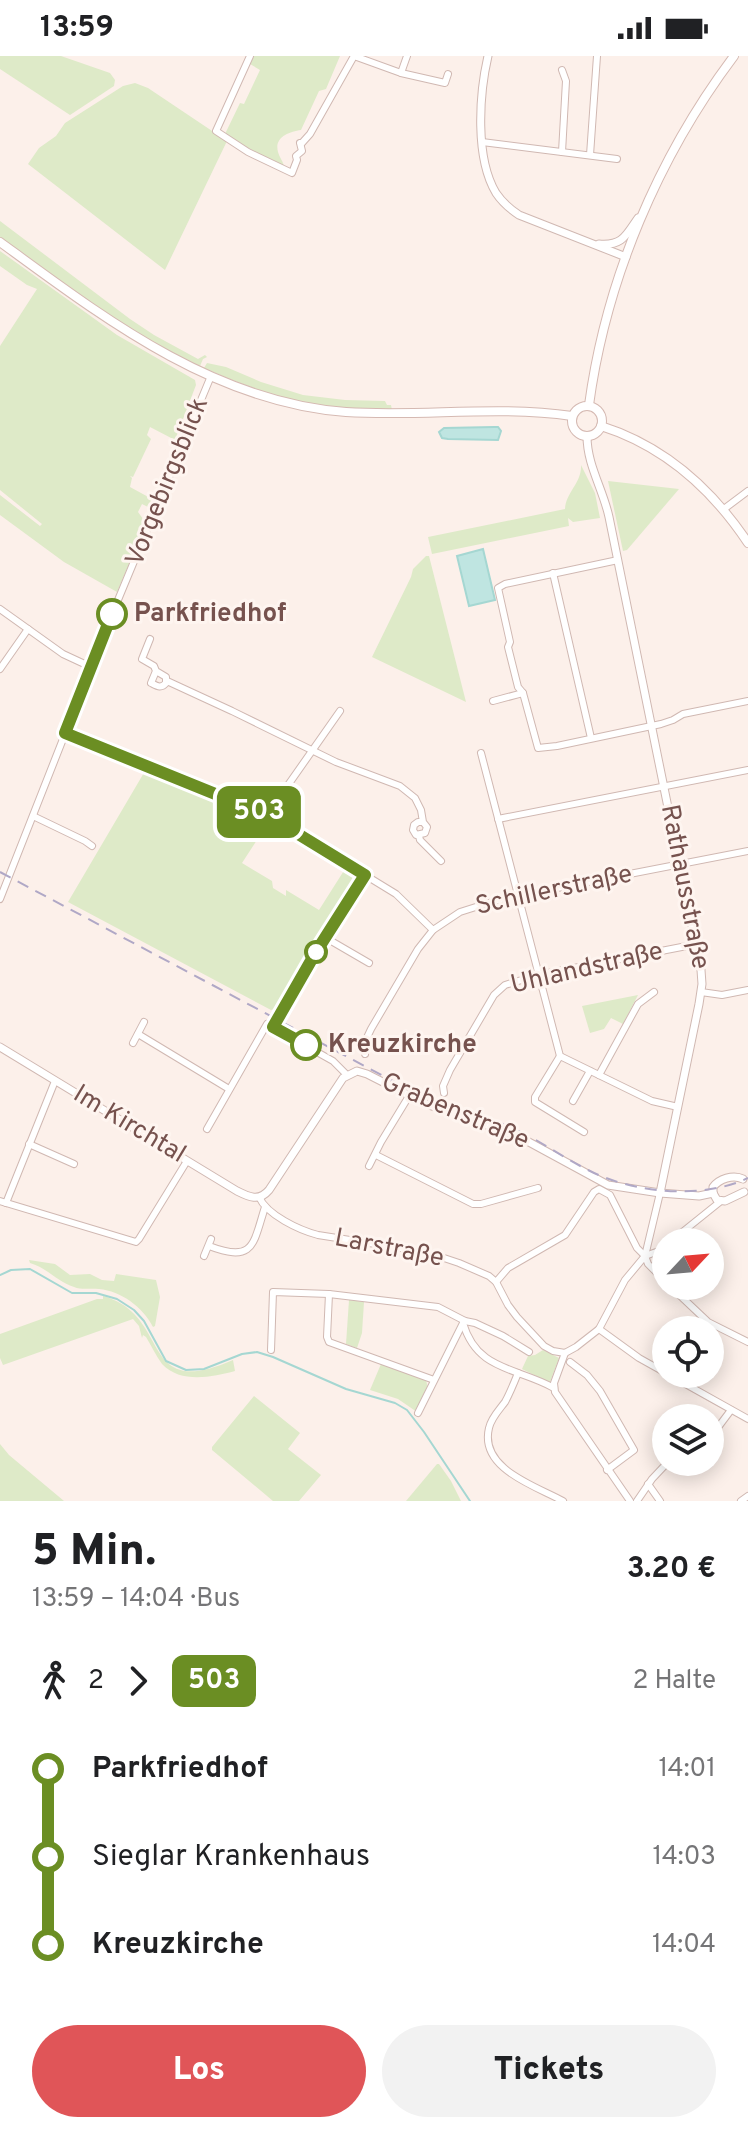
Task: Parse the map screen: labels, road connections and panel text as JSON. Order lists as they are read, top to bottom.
{
  "streets": {
    "street": [
      "Vorgebirgsblick",
      "Rathausstraße",
      "Schillerstraße",
      "Uhlandstraße",
      "Grabenstraße",
      "Im Kirchtal",
      "Larstraße"
    ]
  },
  "crossings": [
    ["Rathausstraße", "Schillerstraße"],
    ["Rathausstraße", "Uhlandstraße"],
    ["Rathausstraße", "Grabenstraße"],
    ["Im Kirchtal", "Larstraße"]
  ],
  "places": ["Parkfriedhof", "Kreuzkirche"],
  "lines": ["bus line 503"],
  "north": "top right",
  "page": {
    "status": "13:59",
    "on_map": "503",
    "heading": ["5 Min.", "13:59 – 14:04 · Bus", "3.20 €"],
    "legs": ["2", "503", "2 Halte"],
    "list": [
      {
        "name": "Parkfriedhof",
        "value": "14:01"
      },
      {
        "name": "Sieglar Krankenhaus",
        "value": "14:03"
      },
      {
        "name": "Kreuzkirche",
        "value": "14:04"
      }
    ],
    "buttons": ["Los", "Tickets"]
  }
}
